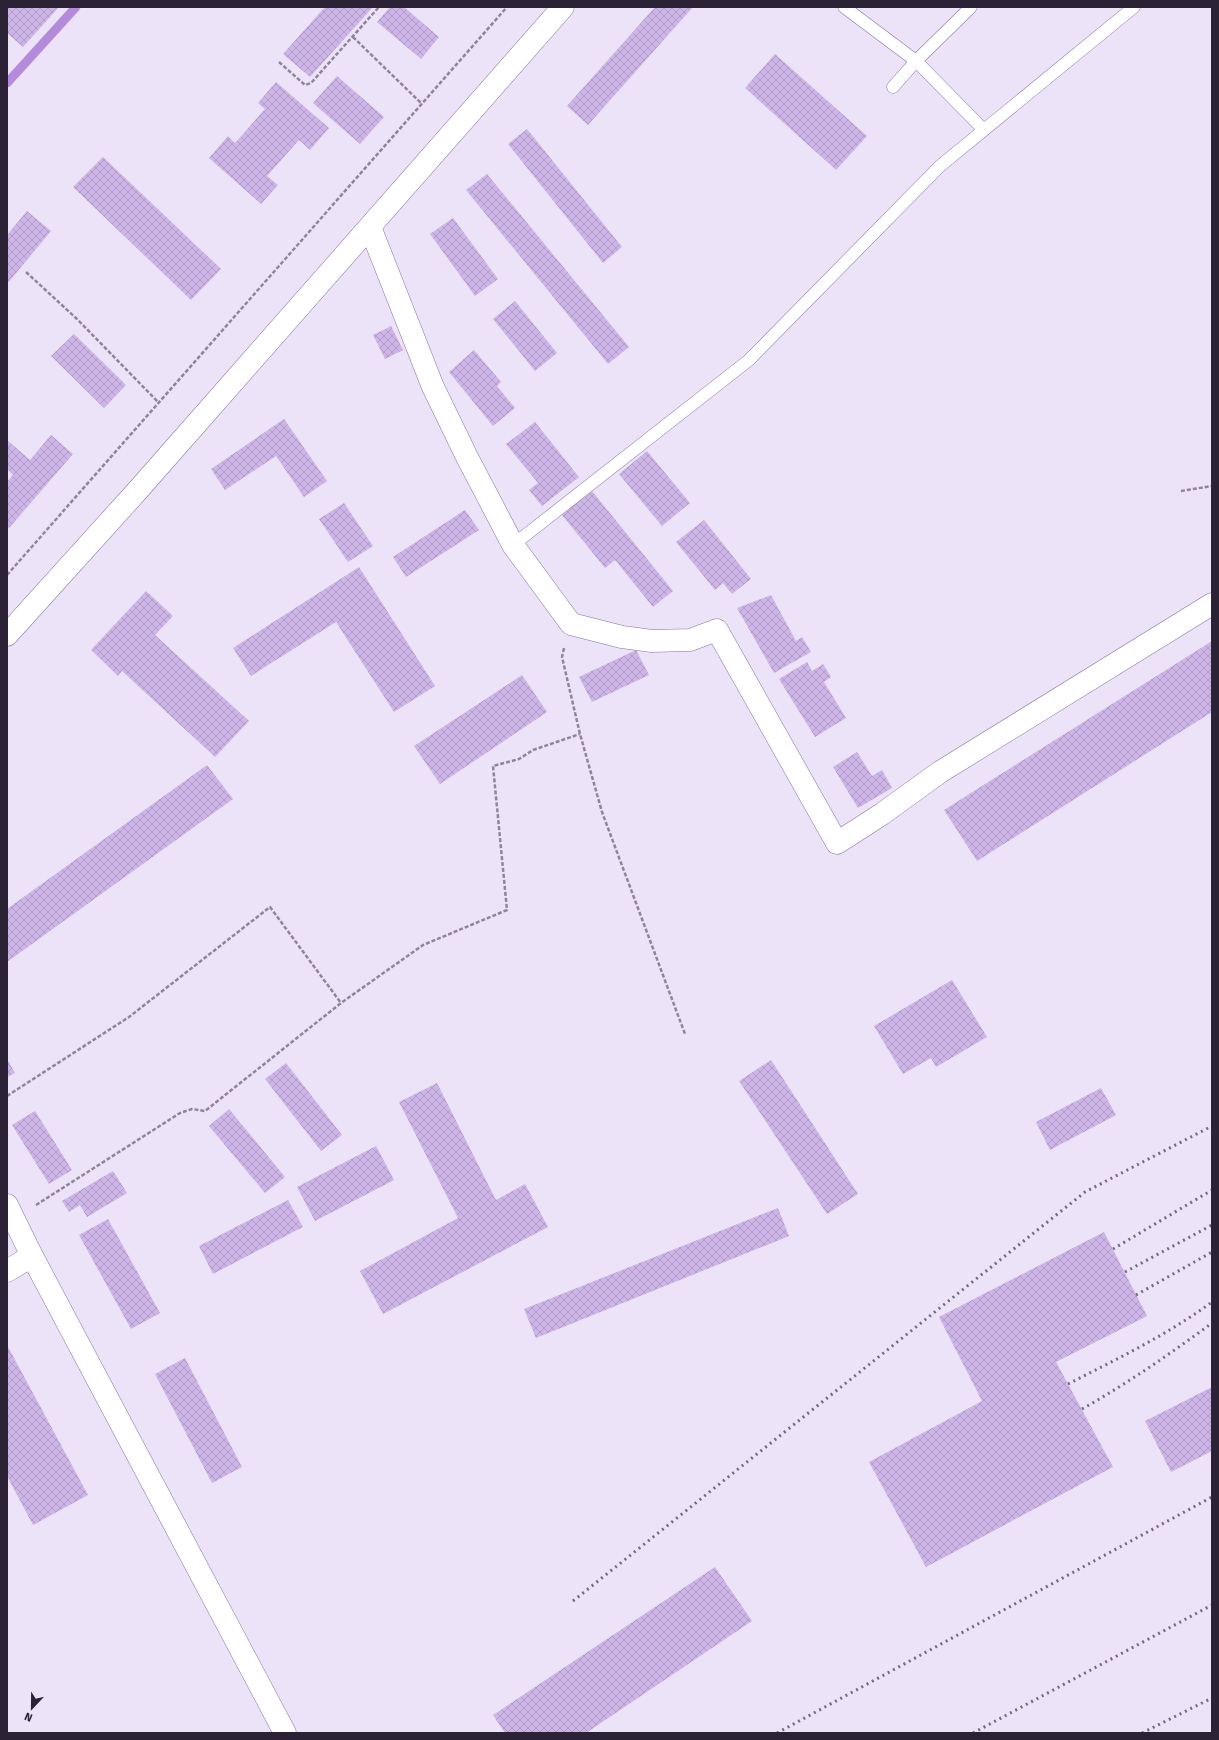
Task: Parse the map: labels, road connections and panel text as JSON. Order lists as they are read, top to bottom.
{
  "north": "bottom"
}
